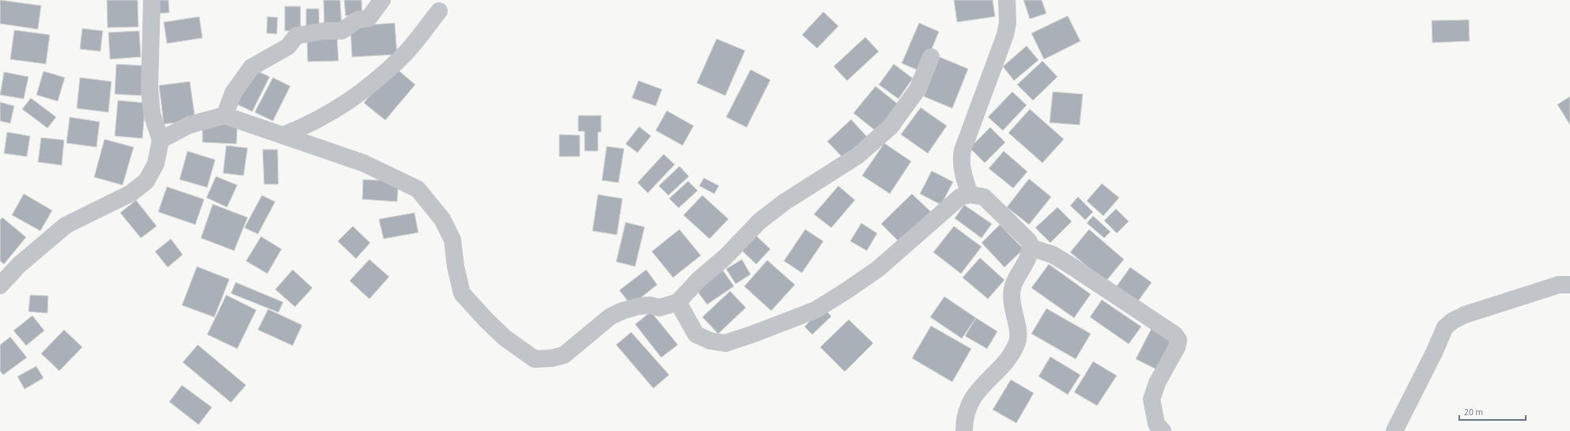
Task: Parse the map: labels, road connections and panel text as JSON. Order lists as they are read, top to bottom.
{
  "scale_bar": "20 m"
}
